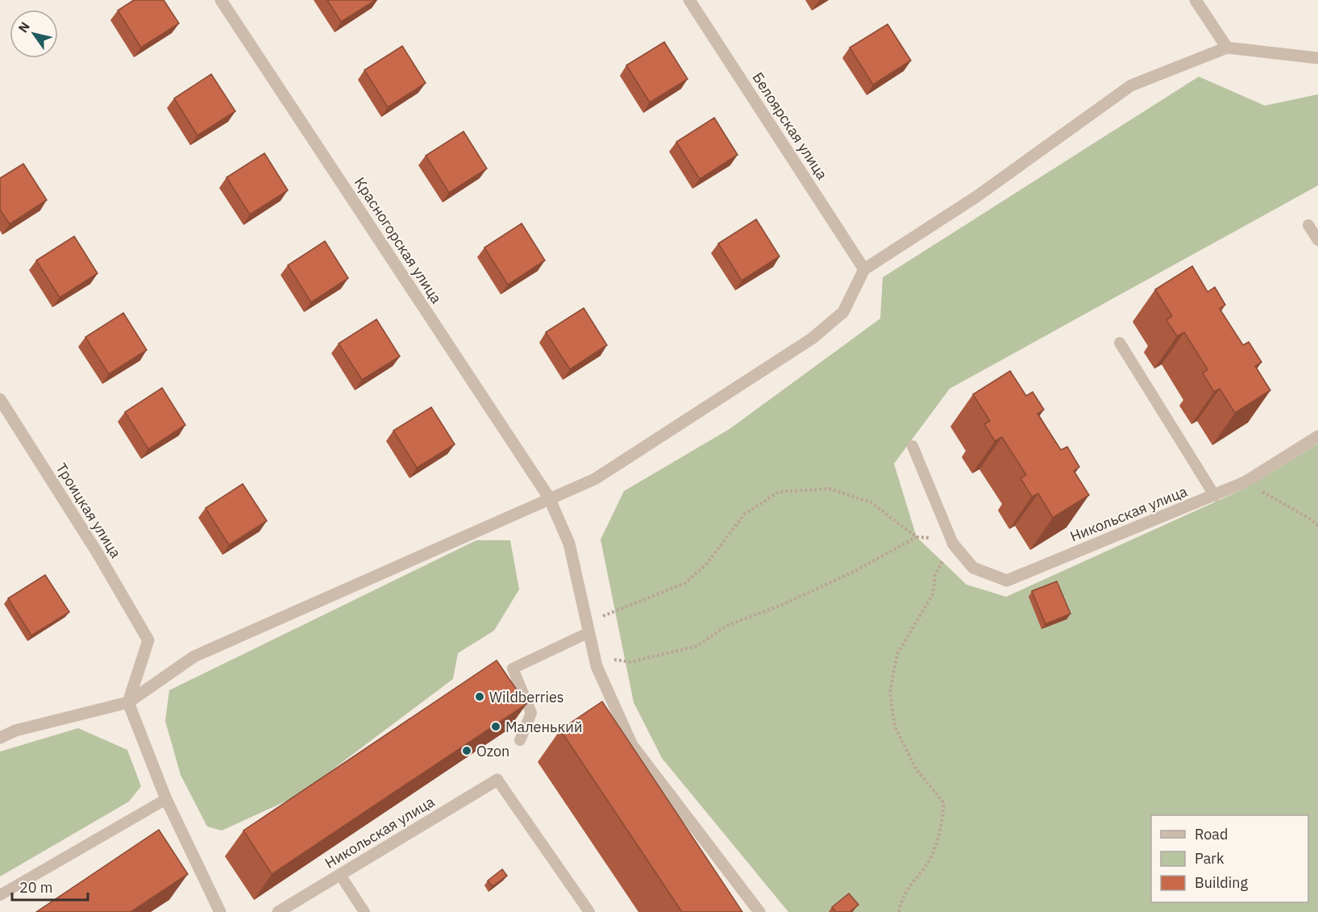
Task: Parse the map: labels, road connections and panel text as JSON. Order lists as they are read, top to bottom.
{
  "streets": {
    "street": [
      "Белоярская улица",
      "Красногорская улица",
      "Троицкая улица",
      "Никольская улица"
    ]
  },
  "places": ["Wildberries", "Маленький", "Ozon"],
  "legend": ["Road", "Park", "Building"],
  "scale_bar": "20 m",
  "north": "top left"
}
